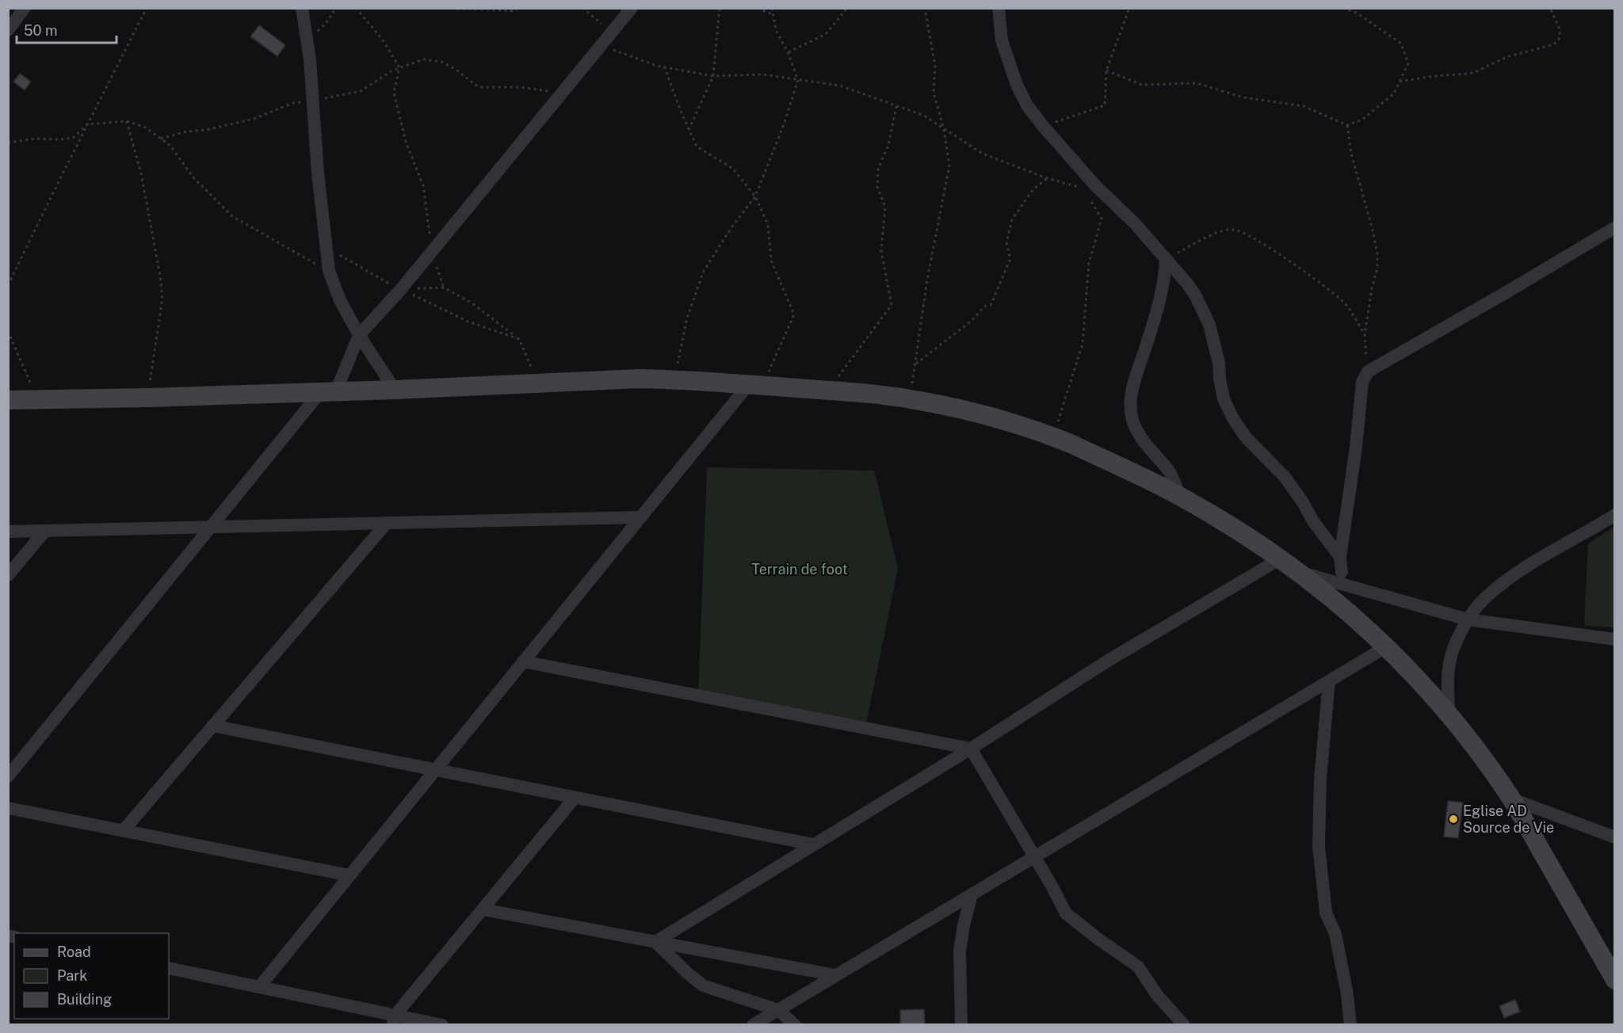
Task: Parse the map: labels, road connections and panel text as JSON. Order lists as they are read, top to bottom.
{
  "parks": ["Terrain de foot"],
  "places": ["Eglise AD Source de Vie"],
  "legend": ["Road", "Park", "Building"],
  "scale_bar": "50 m"
}
